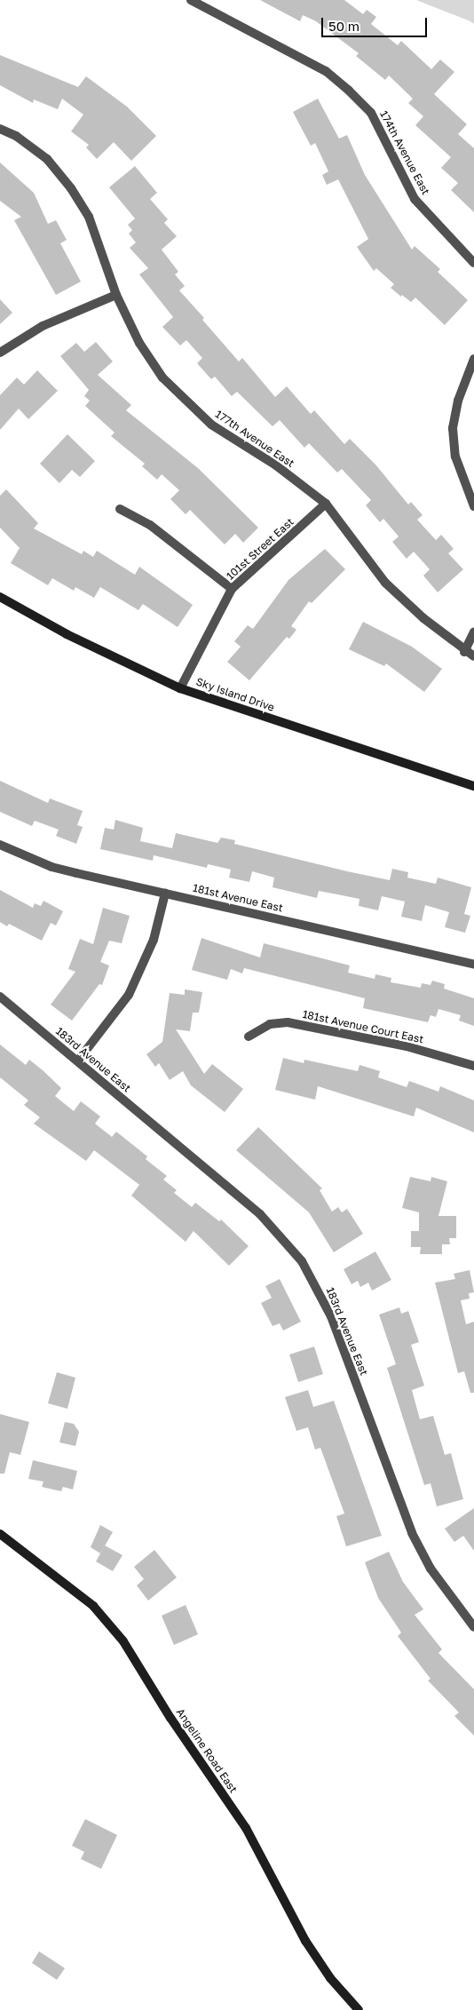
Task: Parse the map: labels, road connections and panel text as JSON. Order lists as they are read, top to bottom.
{
  "streets": {
    "street": [
      "174th Avenue East",
      "177th Avenue East",
      "101st Street East",
      "Sky Island Drive",
      "181st Avenue East",
      "181st Avenue Court East",
      "183rd Avenue East",
      "Angeline Road East"
    ]
  },
  "crossings": [
    ["177th Avenue East", "101st Street East"],
    ["101st Street East", "Sky Island Drive"]
  ],
  "scale_bar": "50 m"
}
